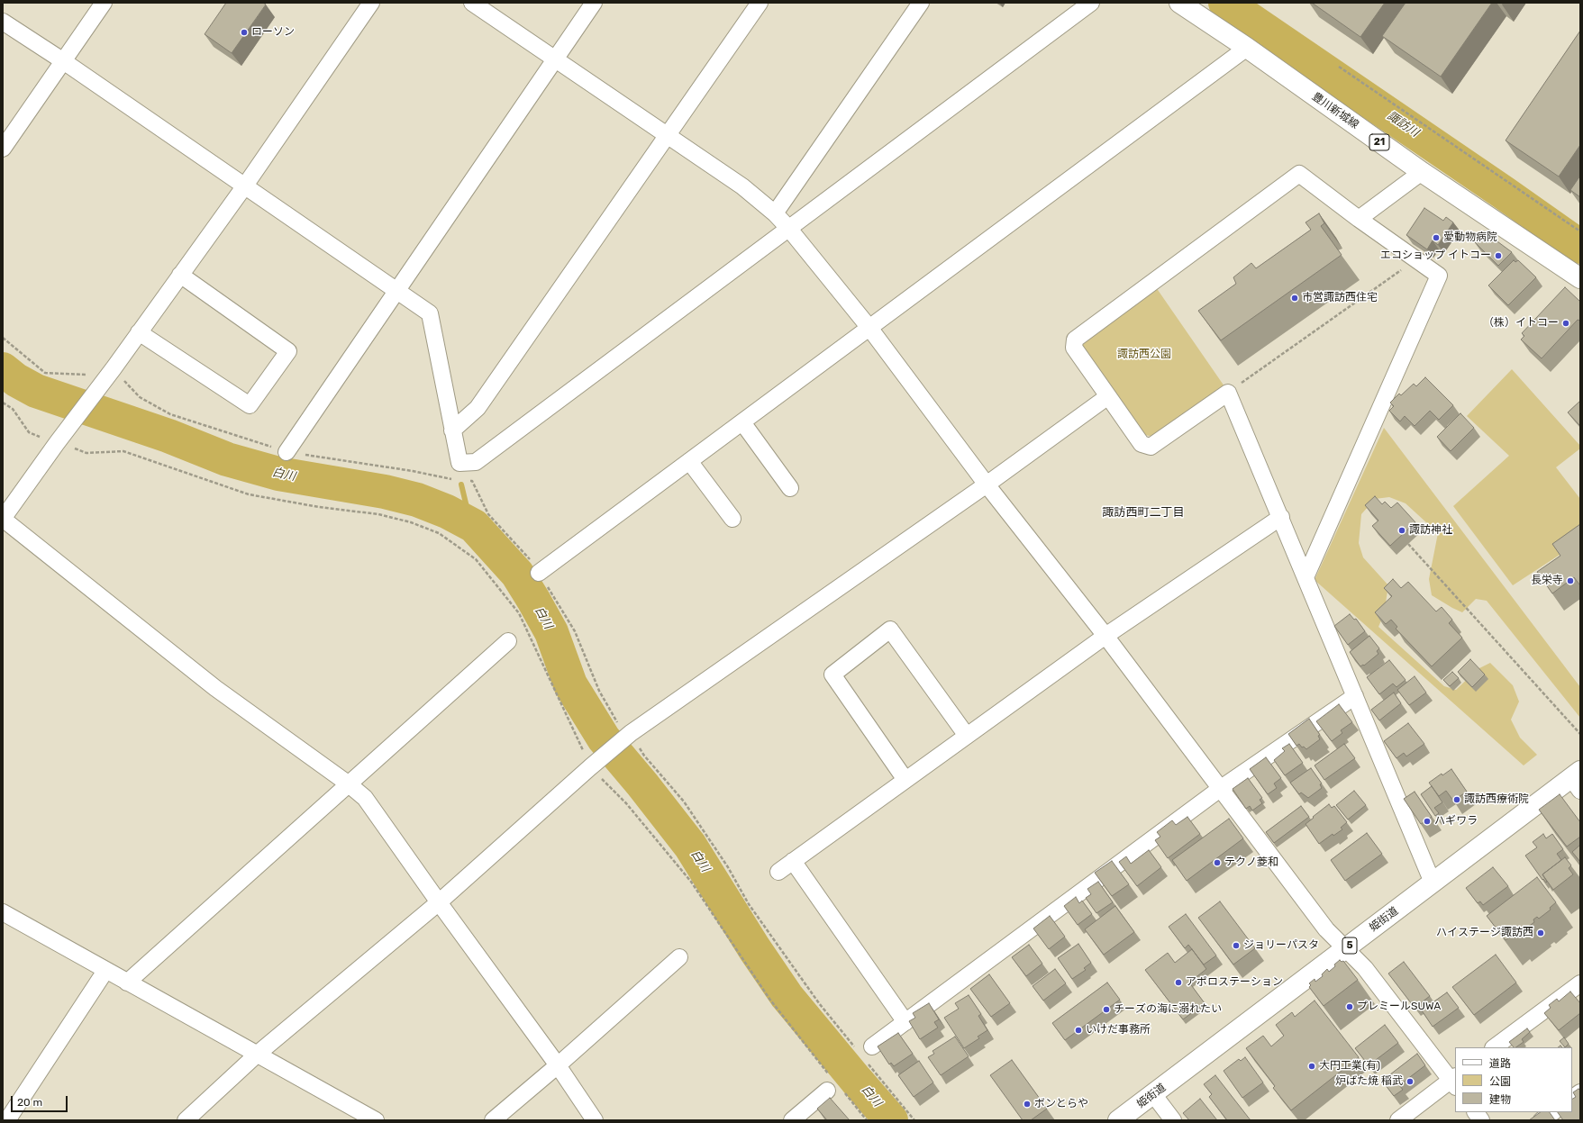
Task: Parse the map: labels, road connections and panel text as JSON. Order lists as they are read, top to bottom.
{
  "streets": {
    "main road": [
      "豊川新城線",
      "21",
      "姫街道",
      "5"
    ]
  },
  "districts": ["諏訪西町二丁目"],
  "water": ["諏訪川", "白川"],
  "parks": ["諏訪西公園"],
  "places": [
    "ローソン",
    "愛動物病院",
    "エコショップ イトコー",
    "市営諏訪西住宅",
    "（株）イトコー",
    "諏訪神社",
    "長栄寺",
    "諏訪西療術院",
    "ハギワラ",
    "テクノ菱和",
    "ハイステージ諏訪西",
    "ジョリーパスタ",
    "アポロステーション",
    "プレミールSUWA",
    "チーズの海に溺れたい",
    "いけだ事務所",
    "大円工業(有)",
    "炉ばた焼 稲武",
    "ボンとらや"
  ],
  "legend": ["道路", "公園", "建物"],
  "scale_bar": "20 m"
}
